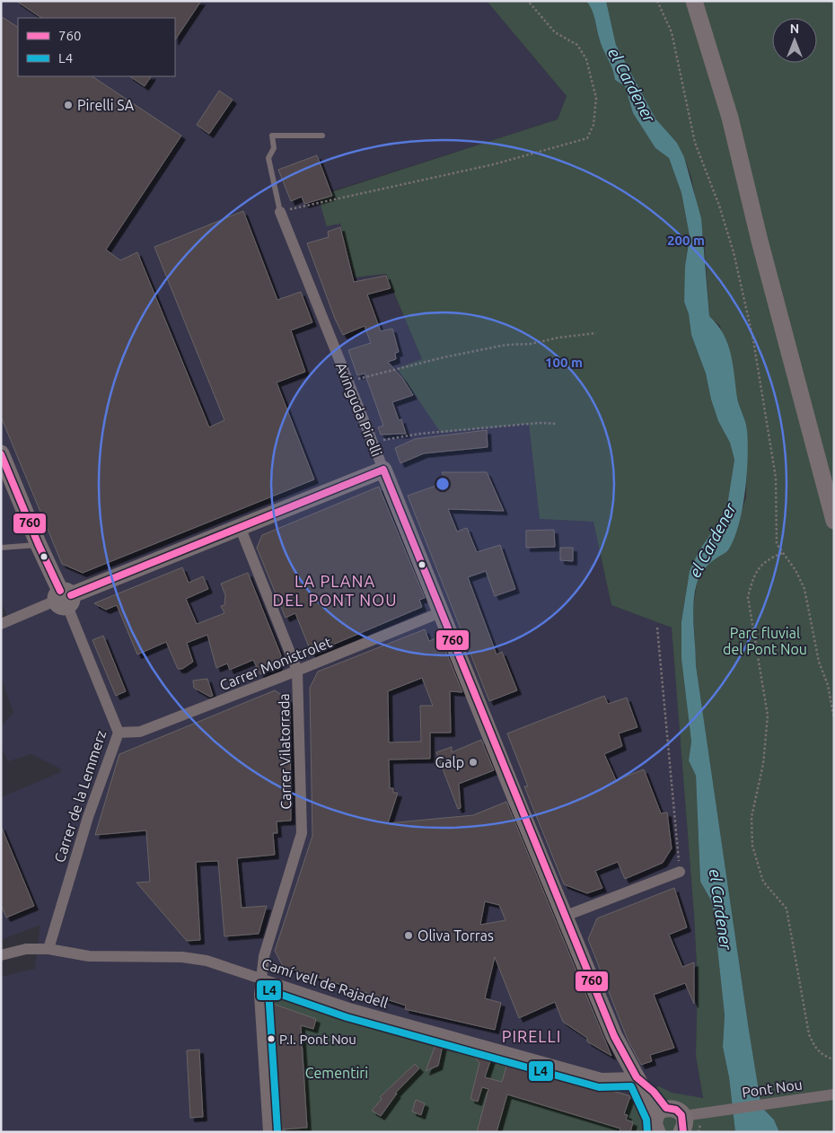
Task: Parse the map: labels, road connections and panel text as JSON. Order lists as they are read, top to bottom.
{
  "streets": {
    "street": [
      "Avinguda Pirelli",
      "Carrer Monistrolet",
      "Carrer Vilatorrada",
      "Carrer de la Lemmerz",
      "Camí vell de Rajadell",
      "Pont Nou"
    ]
  },
  "crossings": [
    ["Avinguda Pirelli", "Carrer Monistrolet"],
    ["Avinguda Pirelli", "Camí vell de Rajadell"],
    ["Carrer Monistrolet", "Carrer Vilatorrada"],
    ["Carrer Monistrolet", "Carrer de la Lemmerz"],
    ["Carrer Vilatorrada", "Camí vell de Rajadell"],
    ["Carrer de la Lemmerz", "Camí vell de Rajadell"]
  ],
  "districts": ["LA PLANA DEL PONT NOU", "PIRELLI"],
  "water": ["el Cardener"],
  "parks": ["Parc fluvial del Pont Nou", "Cementiri"],
  "places": [
    "Pirelli SA",
    "Galp",
    "Oliva Torras",
    "P.I. Pont Nou"
  ],
  "lines": ["transit line 760", "transit line L4"],
  "legend": ["760", "L4"],
  "north": "top",
  "rings": ["200 m", "100 m"]
}
